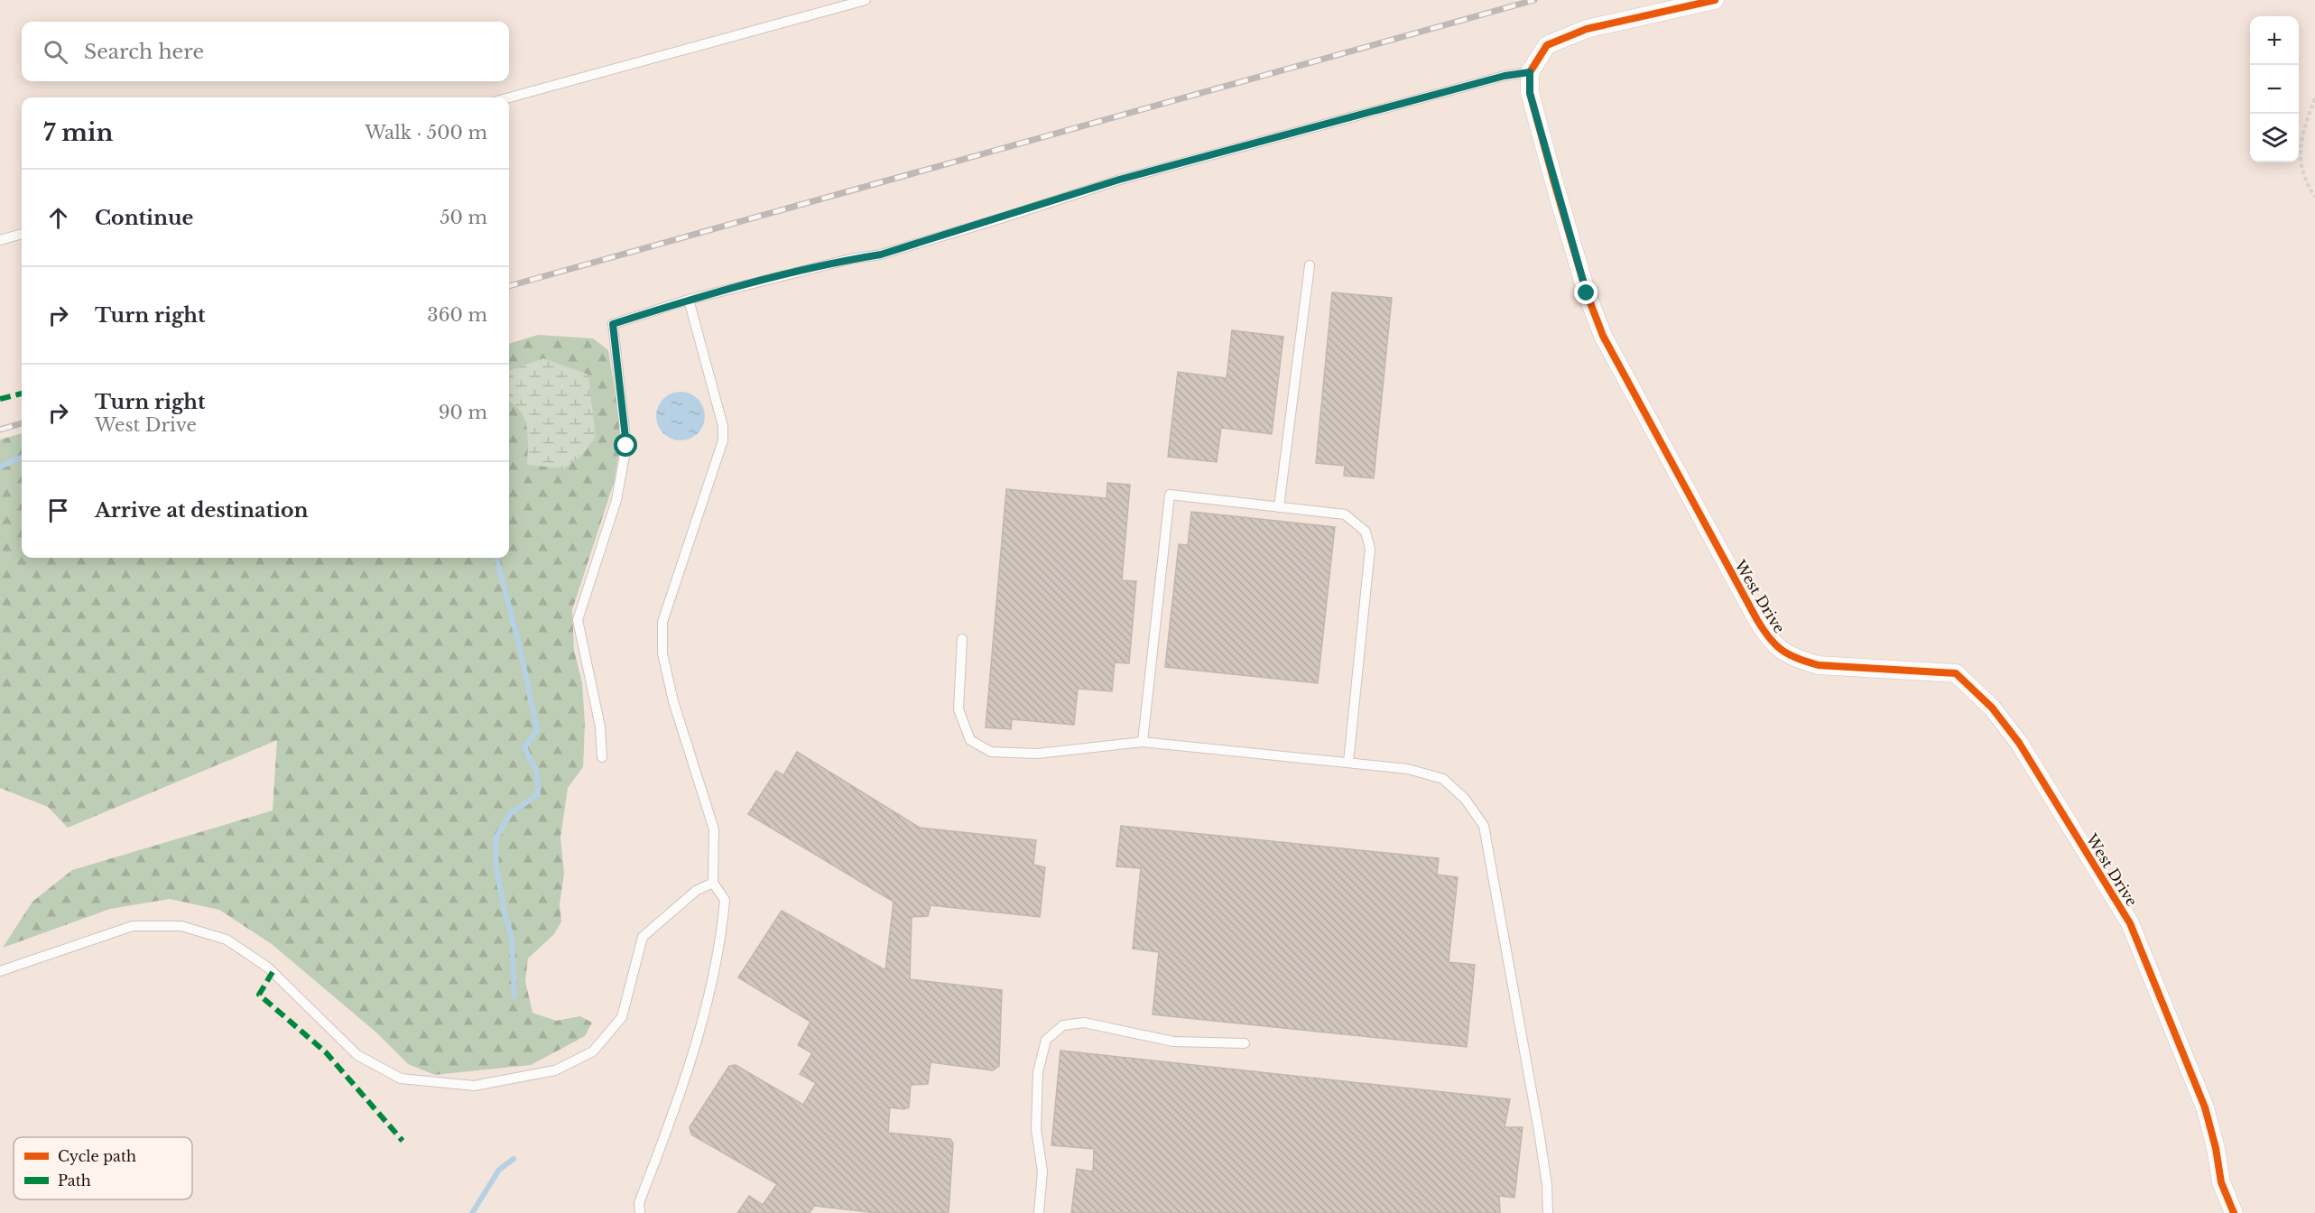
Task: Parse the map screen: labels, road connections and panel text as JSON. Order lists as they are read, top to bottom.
{
  "streets": {
    "street": ["West Drive"]
  },
  "legend": ["Cycle path", "Path"],
  "page": {
    "map_buttons": ["+", "−"],
    "search": "Search here",
    "heading": ["7 min", "Walk · 500 m"],
    "list": [
      ["Continue", "50 m"],
      ["Turn right", "360 m"],
      ["Turn right", "West Drive", "90 m"],
      "Arrive at destination"
    ]
  }
}
